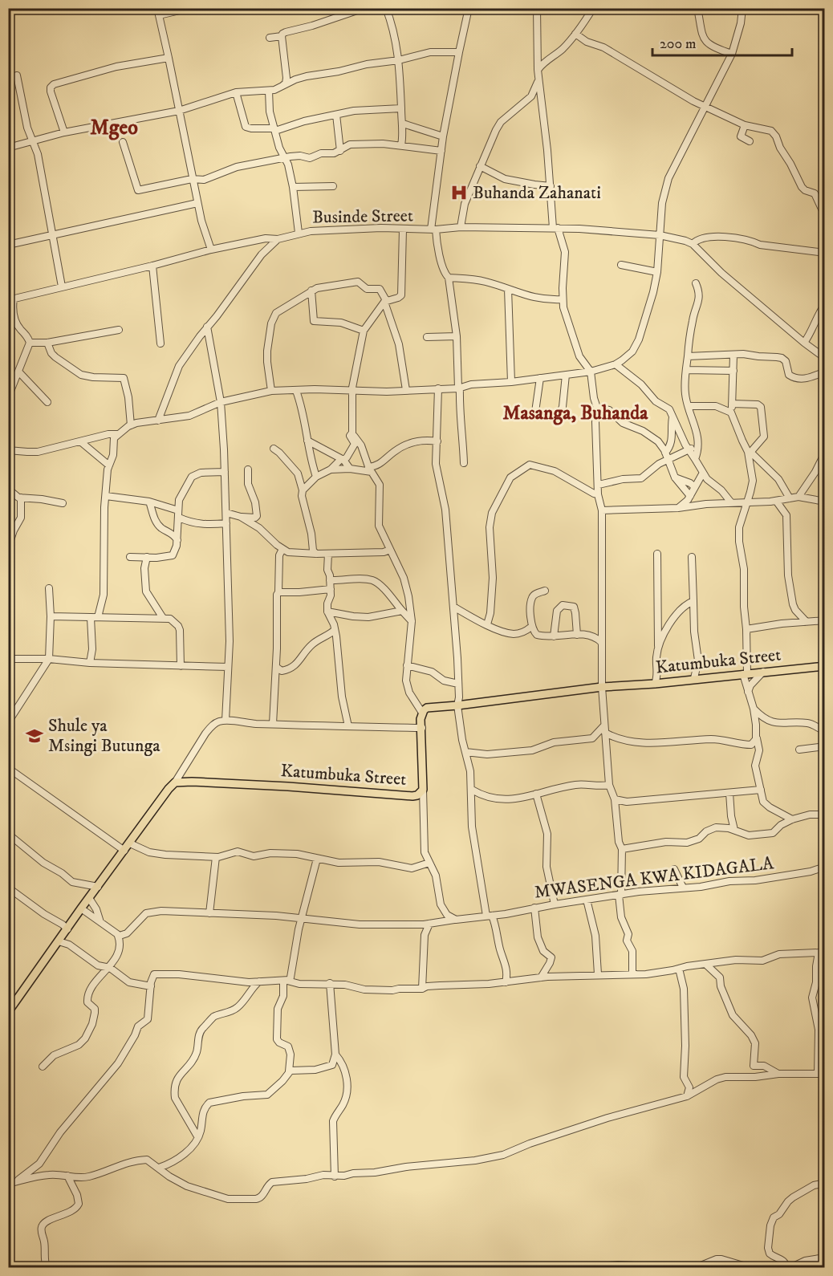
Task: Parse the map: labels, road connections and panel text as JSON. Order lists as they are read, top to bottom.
{
  "streets": {
    "main road": ["Katumbuka Street"],
    "street": ["Businde Street", "MWASENGA KWA KIDAGALA"]
  },
  "districts": ["Mgeo", "Masanga, Buhanda"],
  "places": {
    "hospital": ["Buhanda Zahanati"],
    "school or university": ["Shule ya Msingi Butunga"]
  },
  "scale_bar": "200 m"
}
